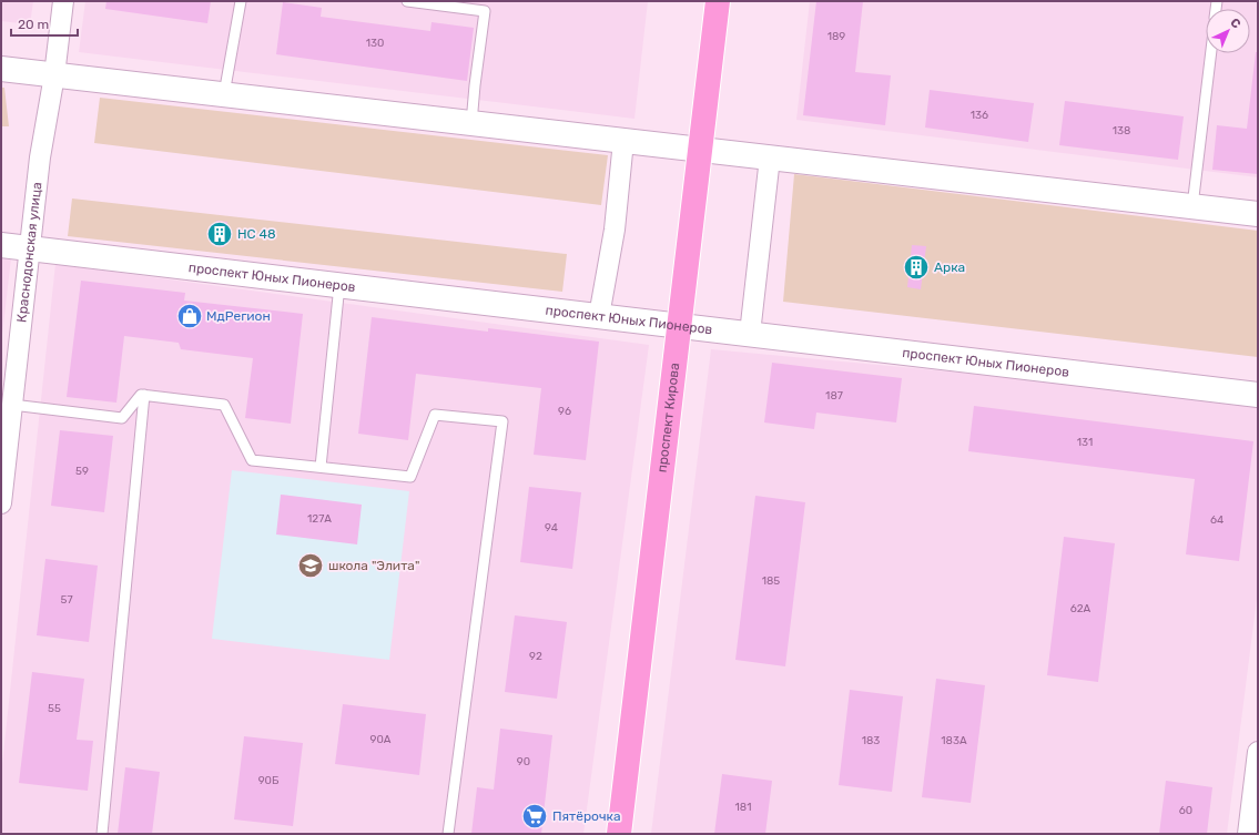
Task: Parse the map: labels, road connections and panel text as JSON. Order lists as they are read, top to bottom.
{
  "streets": {
    "main road": ["проспект Кирова"],
    "street": ["Краснодонская улица", "проспект Юных Пионеров"]
  },
  "crossings": [
    ["Краснодонская улица", "проспект Юных Пионеров"],
    ["проспект Юных Пионеров", "проспект Кирова"]
  ],
  "places": {
    "building": ["НС 48", "Арка"],
    "shop": ["МдРегион"],
    "school or university": ["школа \"Элита\""],
    "supermarket": ["Пятёрочка"]
  },
  "house_numbers": [
    "189",
    "130",
    "136",
    "138",
    "187",
    "96",
    "131",
    "59",
    "127А",
    "64",
    "94",
    "185",
    "57",
    "62А",
    "92",
    "55",
    "90А",
    "183",
    "183А",
    "90",
    "90Б",
    "181",
    "60"
  ],
  "scale_bar": "20 m",
  "north": "top right"
}
